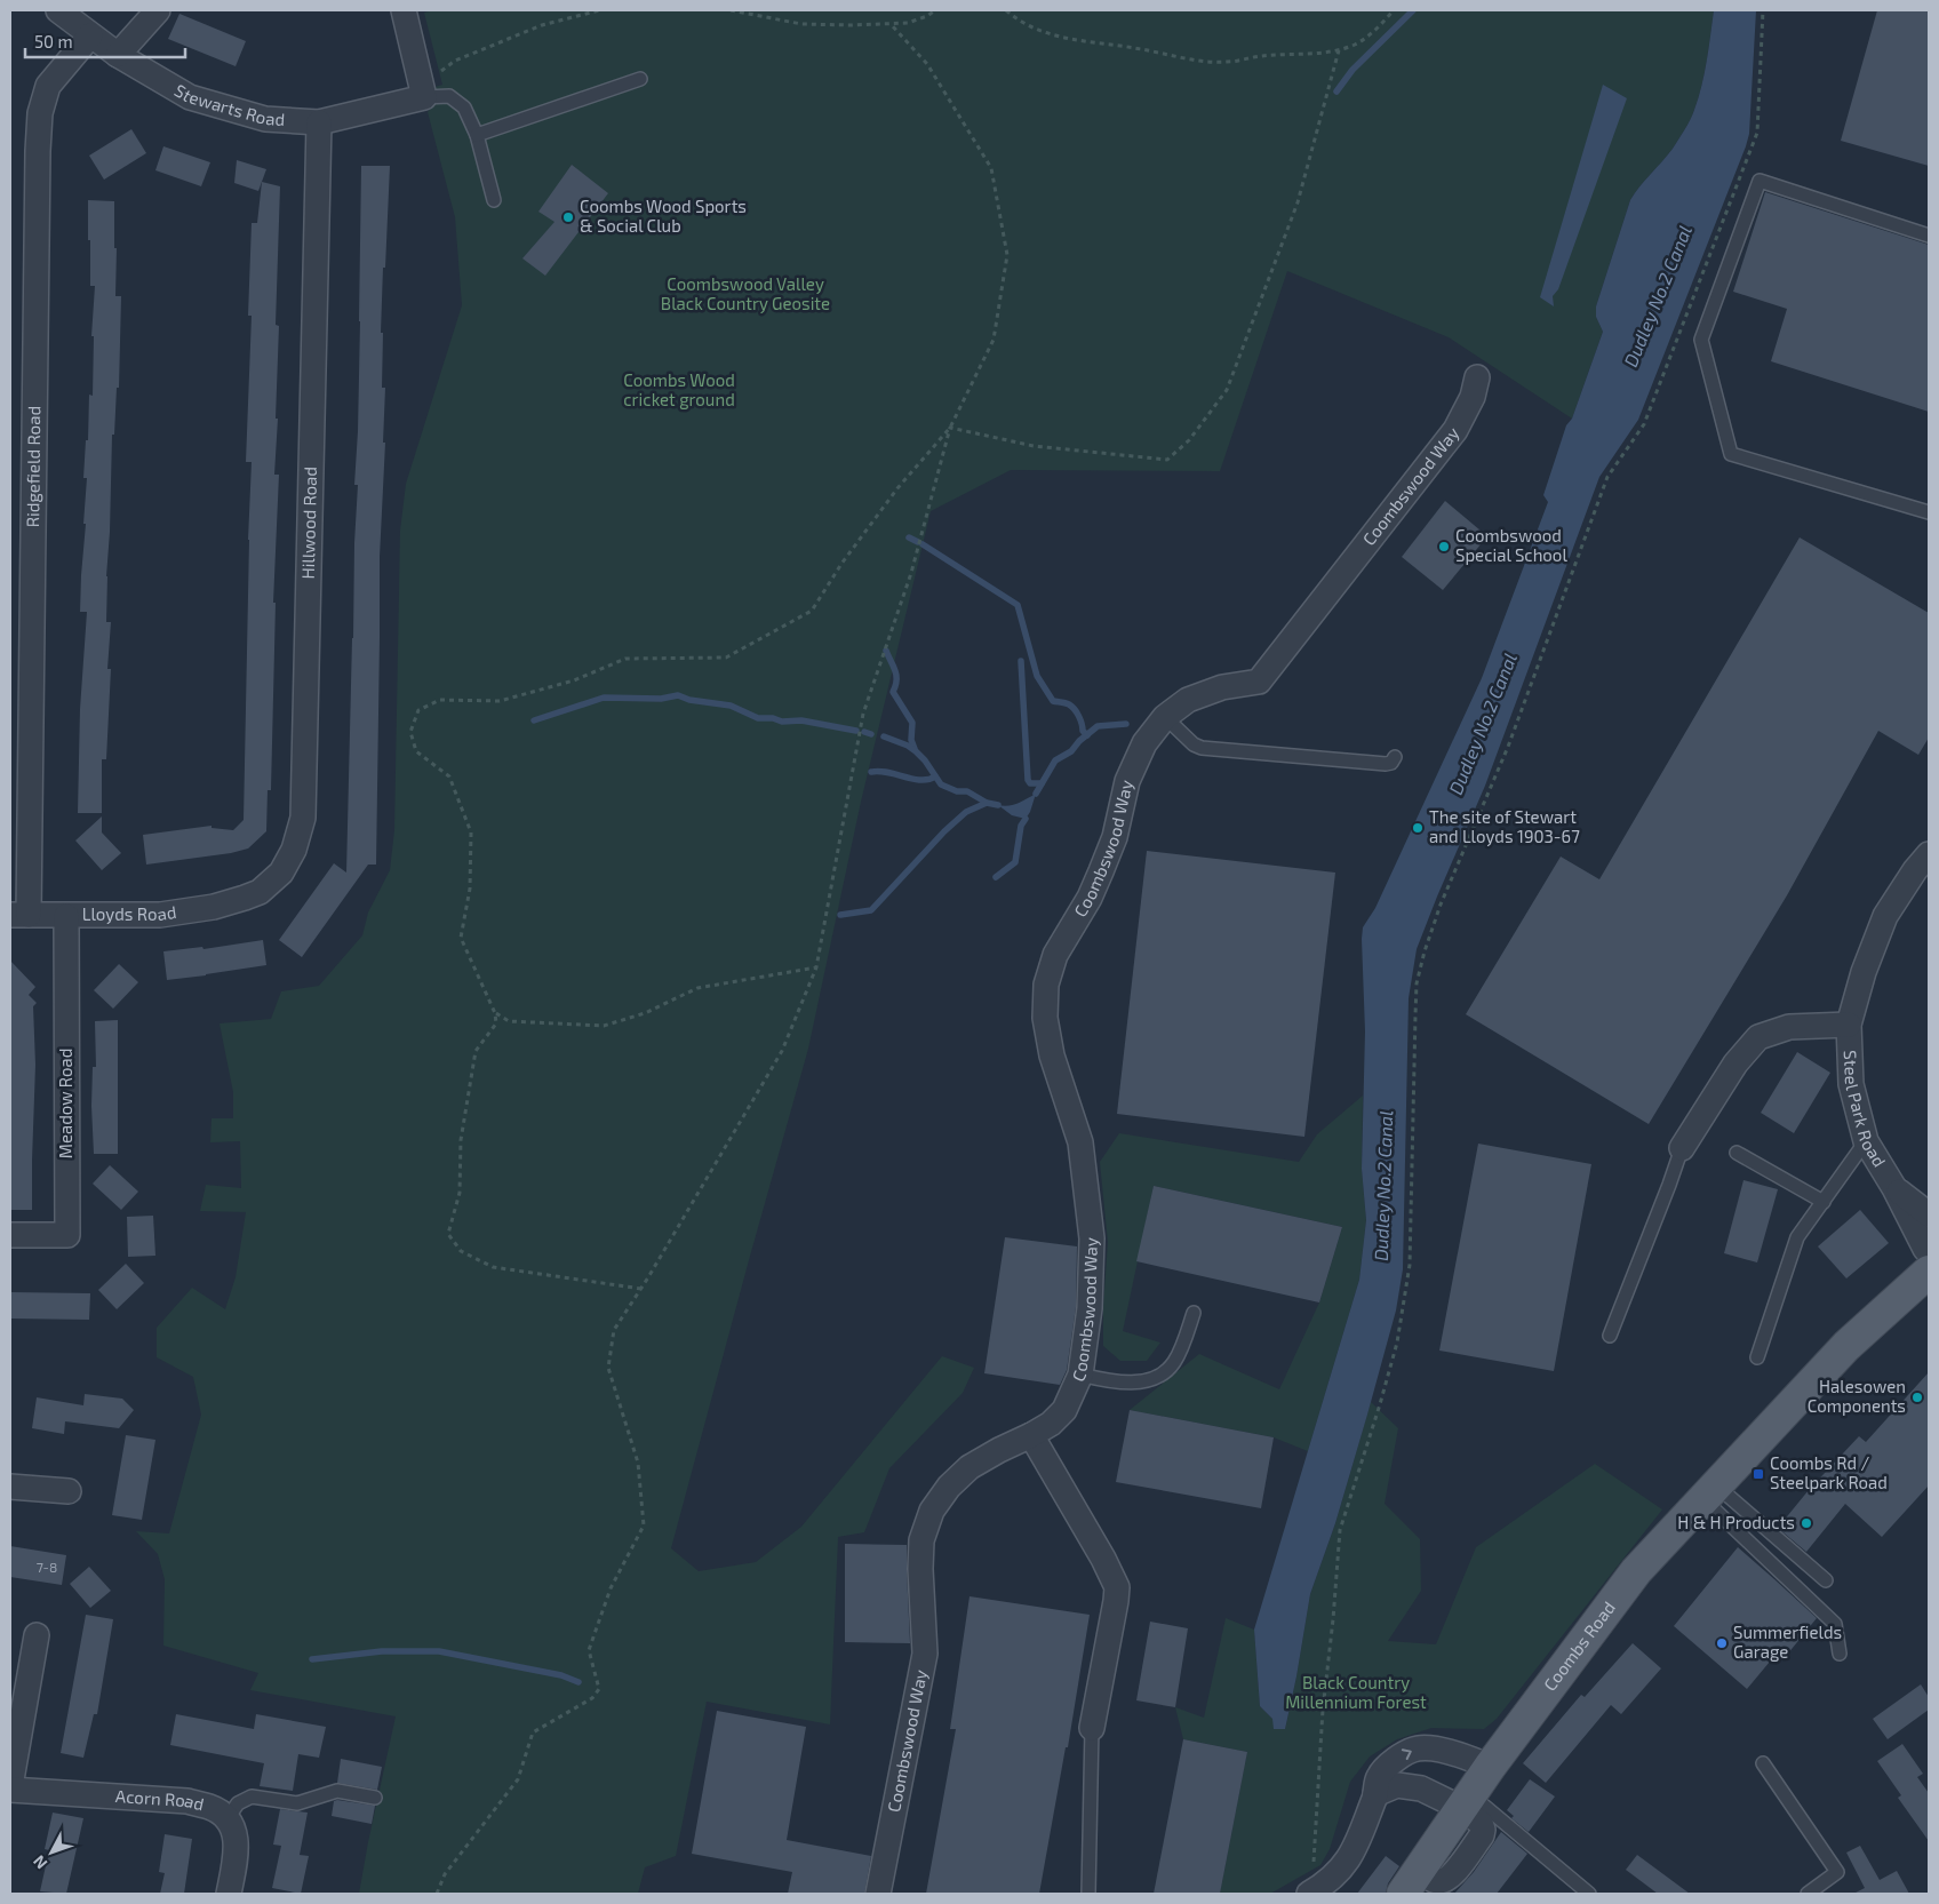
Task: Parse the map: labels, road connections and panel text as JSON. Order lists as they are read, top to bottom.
{
  "streets": {
    "main road": ["Coombs Road"],
    "street": [
      "Stewarts Road",
      "Ridgefield Road",
      "Coombswood Way",
      "Hillwood Road",
      "Lloyds Road",
      "Meadow Road",
      "Steel Park Road",
      "Acorn Road"
    ]
  },
  "crossings": [
    ["Stewarts Road", "Ridgefield Road"],
    ["Stewarts Road", "Hillwood Road"],
    ["Ridgefield Road", "Lloyds Road"],
    ["Hillwood Road", "Lloyds Road"],
    ["Lloyds Road", "Meadow Road"],
    ["Steel Park Road", "Coombs Road"]
  ],
  "water": ["Dudley No.2 Canal"],
  "parks": ["Coombswood Valley Black Country Geosite", "Coombs Wood cricket ground", "Black Country Millennium Forest"],
  "places": {
    "other": [
      "Coombs Wood Sports & Social Club",
      "Coombswood Special School",
      "The site of Stewart and Lloyds 1903-67",
      "Halesowen Components",
      "H & H Products",
      "Summerfields Garage"
    ],
    "transit": ["Coombs Rd / Steelpark Road"]
  },
  "house_numbers": ["7-8"],
  "scale_bar": "50 m",
  "north": "bottom left"
}
